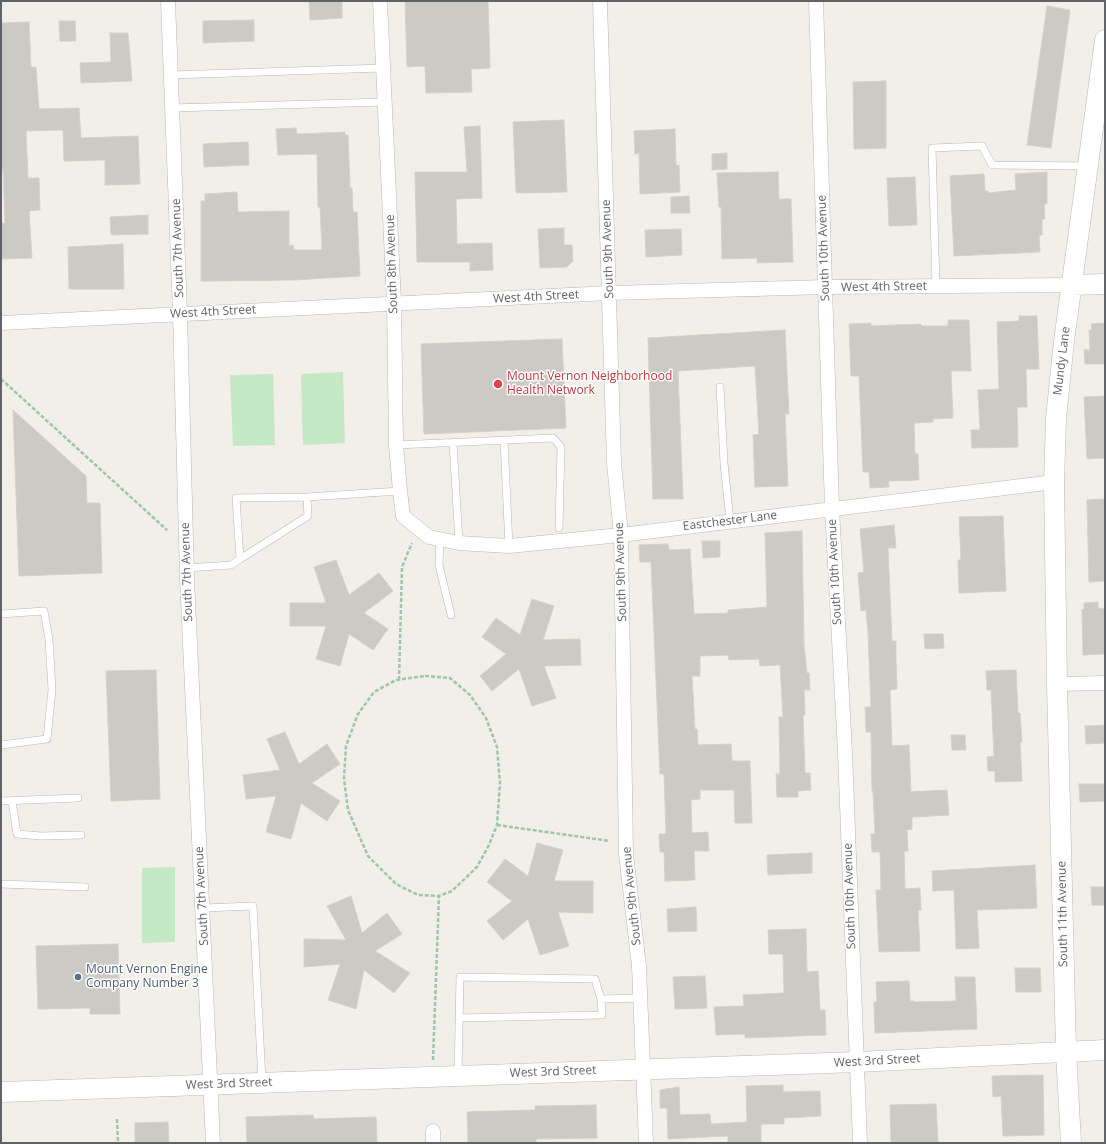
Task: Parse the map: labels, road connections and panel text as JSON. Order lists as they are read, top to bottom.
{
  "streets": {
    "street": [
      "South 7th Avenue",
      "South 10th Avenue",
      "South 9th Avenue",
      "South 8th Avenue",
      "West 4th Street",
      "Mundy Lane",
      "Eastchester Lane",
      "South 11th Avenue",
      "West 3rd Street"
    ]
  },
  "crossings": [
    ["South 7th Avenue", "West 4th Street"],
    ["South 7th Avenue", "West 3rd Street"],
    ["South 10th Avenue", "West 4th Street"],
    ["South 10th Avenue", "Eastchester Lane"],
    ["South 10th Avenue", "West 3rd Street"],
    ["South 9th Avenue", "West 4th Street"],
    ["South 9th Avenue", "Eastchester Lane"],
    ["South 9th Avenue", "West 3rd Street"],
    ["South 8th Avenue", "West 4th Street"],
    ["South 8th Avenue", "Eastchester Lane"],
    ["West 4th Street", "Mundy Lane"],
    ["Mundy Lane", "Eastchester Lane"],
    ["Mundy Lane", "South 11th Avenue"],
    ["South 11th Avenue", "West 3rd Street"]
  ],
  "places": ["Mount Vernon Neighborhood Health Network", "Mount Vernon Engine Company Number 3"]
}
